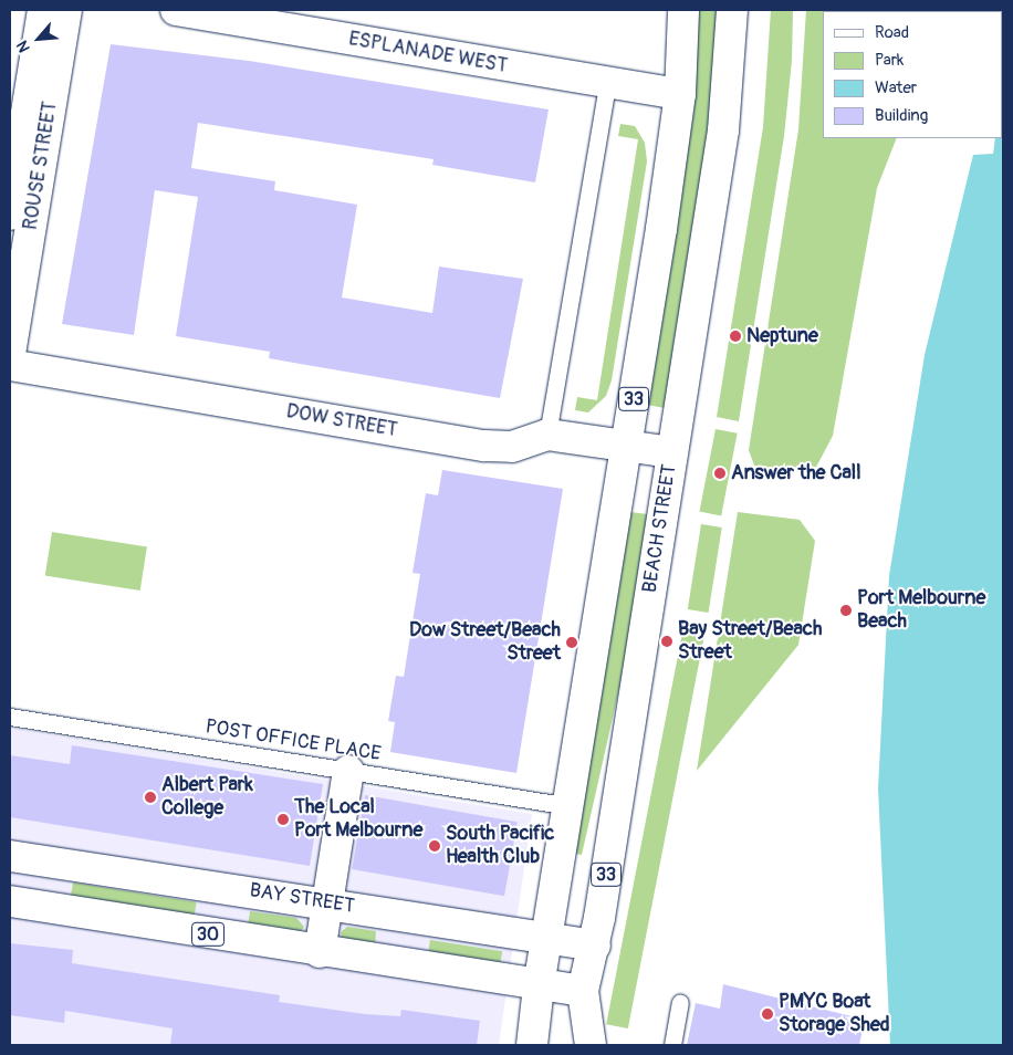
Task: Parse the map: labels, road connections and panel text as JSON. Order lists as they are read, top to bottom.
{
  "streets": {
    "main road": [
      "ESPLANADE WEST",
      "ROUSE STREET",
      "33",
      "DOW STREET",
      "BEACH STREET",
      "BAY STREET",
      "30"
    ],
    "lane": ["POST OFFICE PLACE"]
  },
  "crossings": [
    ["ESPLANADE WEST", "33"],
    ["33", "DOW STREET"],
    ["33", "POST OFFICE PLACE"],
    ["33", "BAY STREET"],
    ["33", "30"],
    ["DOW STREET", "BEACH STREET"],
    ["BEACH STREET", "BAY STREET"],
    ["BEACH STREET", "30"]
  ],
  "places": [
    "Neptune",
    "Answer the Call",
    "Port Melbourne Beach",
    "Bay Street/Beach Street",
    "Dow Street/Beach Street",
    "Albert Park College",
    "The Local Port Melbourne",
    "South Pacific Health Club",
    "PMYC Boat Storage Shed"
  ],
  "legend": [
    "Road",
    "Park",
    "Water",
    "Building"
  ],
  "north": "bottom left"
}
